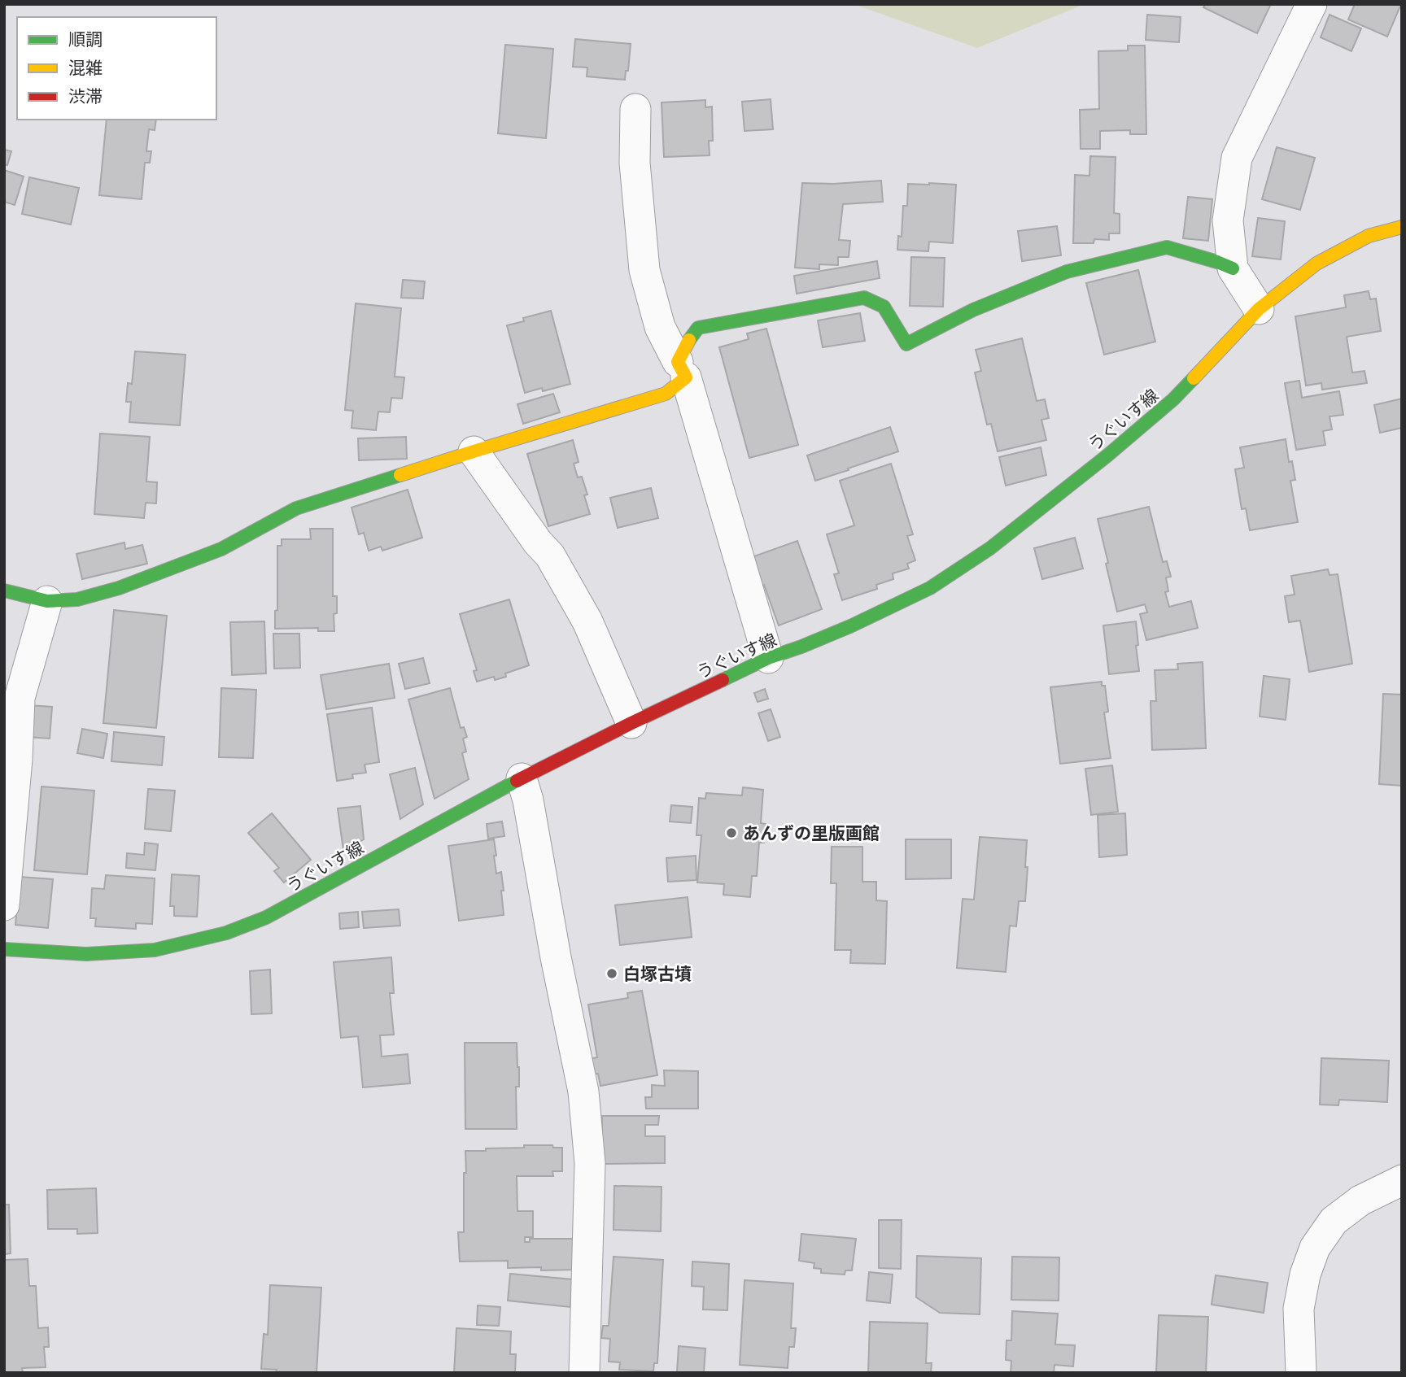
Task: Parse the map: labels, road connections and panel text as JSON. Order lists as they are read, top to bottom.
{
  "streets": {
    "street": ["うぐいす線"]
  },
  "places": ["あんずの里版画館", "白塚古墳"],
  "legend": ["順調", "混雑", "渋滞"]
}
